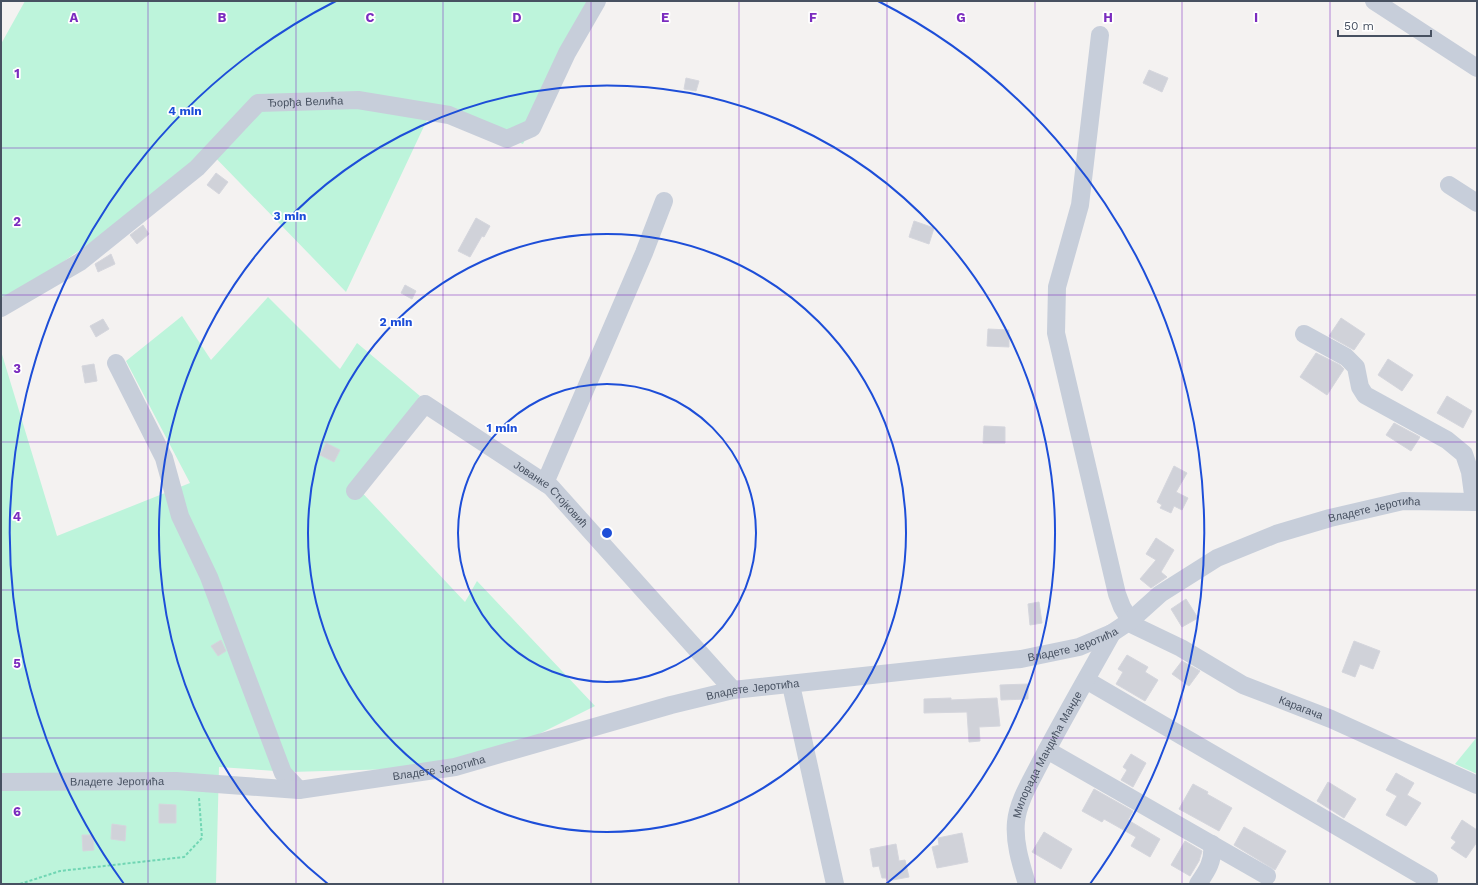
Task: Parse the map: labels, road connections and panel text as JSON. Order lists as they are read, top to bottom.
{
  "streets": {
    "street": [
      "Ђорђа Велића",
      "Јованке Стојковић",
      "Владете Јеротића",
      "Карагача",
      "Милорада Мандића Манде"
    ]
  },
  "crossings": [
    ["Јованке Стојковић", "Владете Јеротића"],
    ["Владете Јеротића", "Карагача"],
    ["Владете Јеротића", "Милорада Мандића Манде"]
  ],
  "scale_bar": "50 m",
  "grid": {
    "columns": [
      "A",
      "B",
      "C",
      "D",
      "E",
      "F",
      "G",
      "H",
      "I"
    ],
    "rows": [
      "1",
      "2",
      "3",
      "4",
      "5",
      "6"
    ]
  },
  "rings": [
    "4 min",
    "3 min",
    "2 min",
    "1 min"
  ]
}
